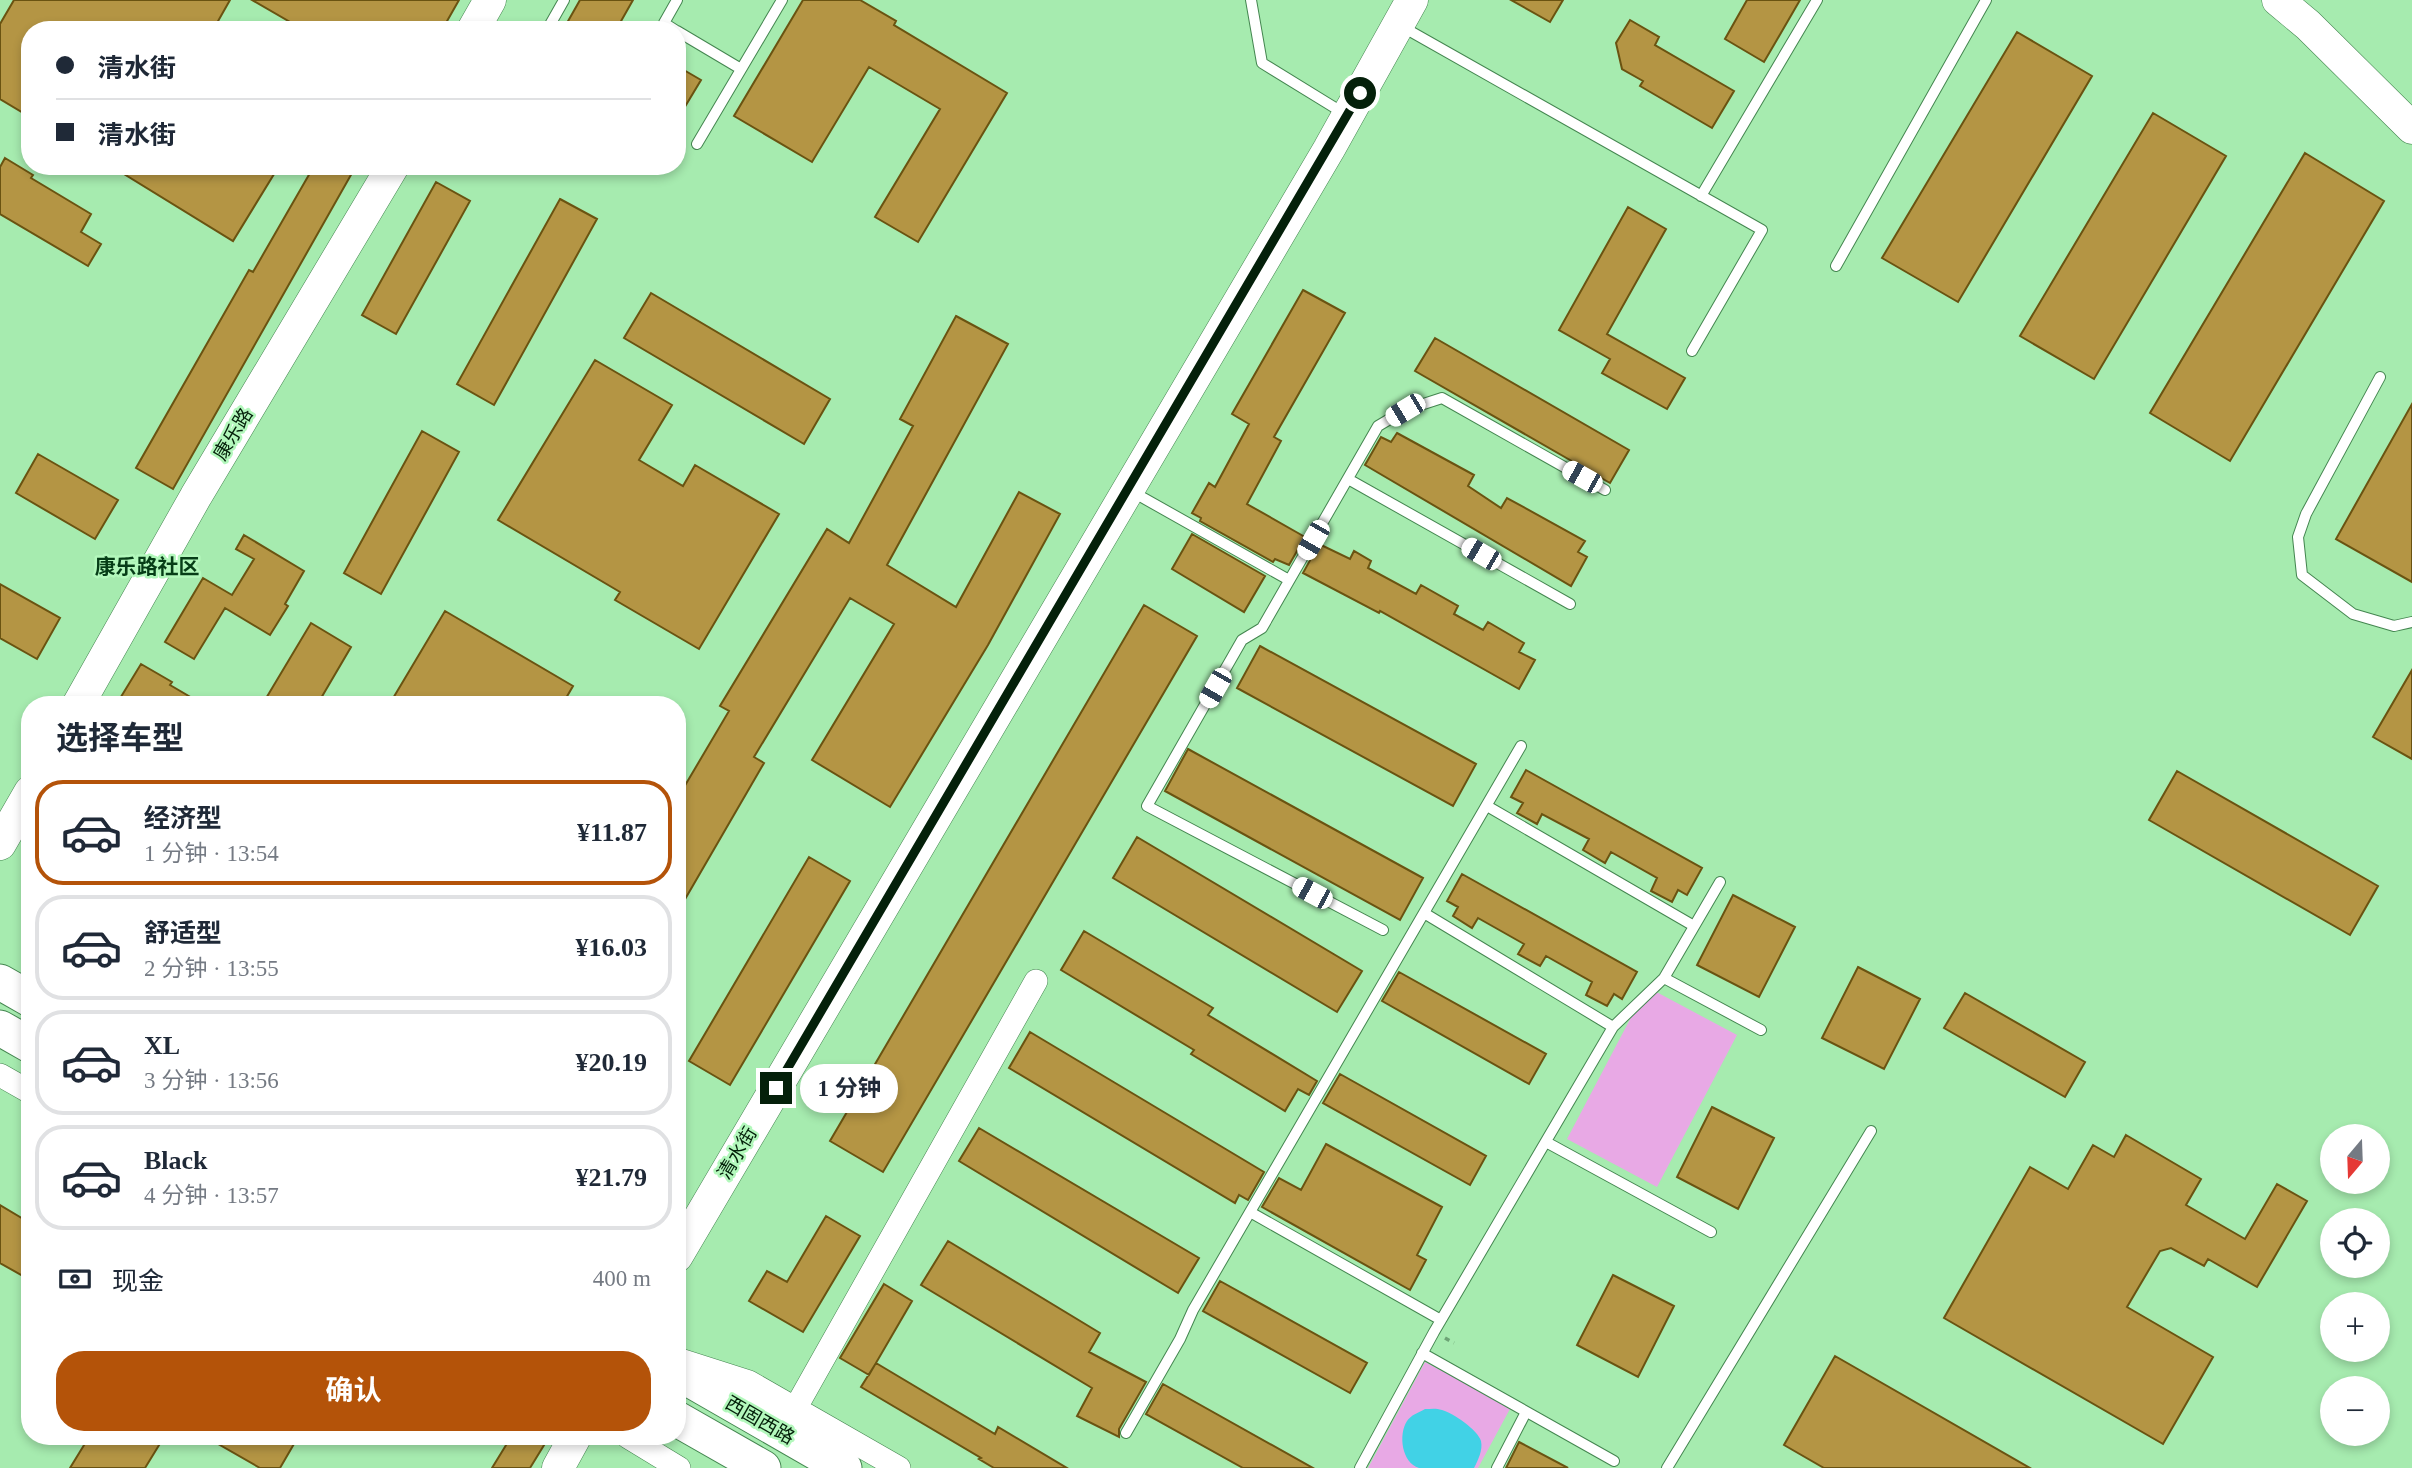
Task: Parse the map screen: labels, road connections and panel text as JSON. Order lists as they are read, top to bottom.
{
  "streets": {
    "main road": ["西固西路"],
    "street": ["康乐路", "清水街"]
  },
  "districts": ["康乐路社区"],
  "north": "bottom",
  "page": {
    "banner": ["清水街", "清水街"],
    "heading": "选择车型",
    "list": [
      {
        "name": "经济型",
        "note": "1 分钟 · 13:54",
        "value": "¥11.87"
      },
      {
        "name": "舒适型",
        "note": "2 分钟 · 13:55",
        "value": "¥16.03"
      },
      {
        "name": "XL",
        "note": "3 分钟 · 13:56",
        "value": "¥20.19"
      },
      {
        "name": "Black",
        "note": "4 分钟 · 13:57",
        "value": "¥21.79"
      }
    ],
    "bubble": "1 分钟",
    "map_buttons": ["+", "−"],
    "pay": ["现金", "400 m"],
    "buttons": "确认"
  }
}
